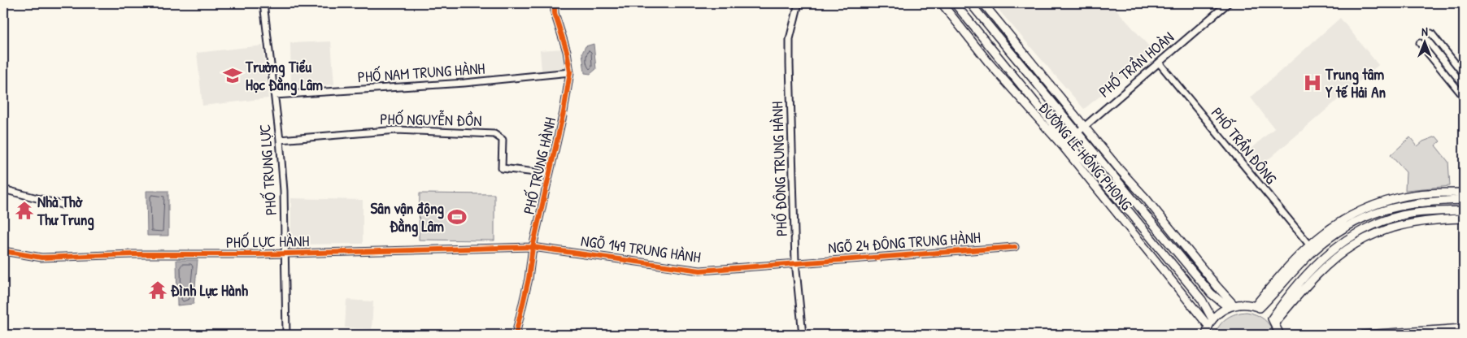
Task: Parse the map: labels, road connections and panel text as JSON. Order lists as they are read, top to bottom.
{
  "streets": {
    "main road": ["ĐƯỜNG LÊ HỒNG PHONG"],
    "street": [
      "PHỐ TRẦN HOÀN",
      "PHỐ NAM TRUNG HÀNH",
      "PHỐ NGUYỄN ĐỒN",
      "PHỐ TRẦN ĐÔNG",
      "PHỐ TRUNG HÀNH",
      "PHỐ ĐÔNG TRUNG HÀNH",
      "PHỐ TRUNG LỰC",
      "PHỐ LỰC HÀNH",
      "NGÕ 24 ĐÔNG TRUNG HÀNH",
      "NGÕ 149 TRUNG HÀNH"
    ]
  },
  "crossings": [
    ["PHỐ TRẦN HOÀN", "PHỐ TRẦN ĐÔNG"],
    ["PHỐ TRẦN HOÀN", "ĐƯỜNG LÊ HỒNG PHONG"],
    ["PHỐ NAM TRUNG HÀNH", "PHỐ TRUNG HÀNH"],
    ["PHỐ NAM TRUNG HÀNH", "PHỐ TRUNG LỰC"],
    ["PHỐ NGUYỄN ĐỒN", "PHỐ TRUNG HÀNH"],
    ["PHỐ NGUYỄN ĐỒN", "PHỐ TRUNG LỰC"],
    ["PHỐ TRUNG HÀNH", "PHỐ LỰC HÀNH"],
    ["PHỐ TRUNG HÀNH", "NGÕ 149 TRUNG HÀNH"],
    ["PHỐ ĐÔNG TRUNG HÀNH", "NGÕ 24 ĐÔNG TRUNG HÀNH"],
    ["PHỐ ĐÔNG TRUNG HÀNH", "NGÕ 149 TRUNG HÀNH"],
    ["PHỐ TRUNG LỰC", "PHỐ LỰC HÀNH"],
    ["PHỐ LỰC HÀNH", "NGÕ 149 TRUNG HÀNH"],
    ["NGÕ 24 ĐÔNG TRUNG HÀNH", "NGÕ 149 TRUNG HÀNH"]
  ],
  "places": {
    "school or university": ["Trường Tiểu Học Đằng Lâm"],
    "hospital": ["Trung tâm Y tế Hải An"],
    "temple": ["Nhà Thờ Thư Trung", "Đình Lực Hành"],
    "sports": ["Sân vận động Đằng Lâm"]
  },
  "north": "top"
}
